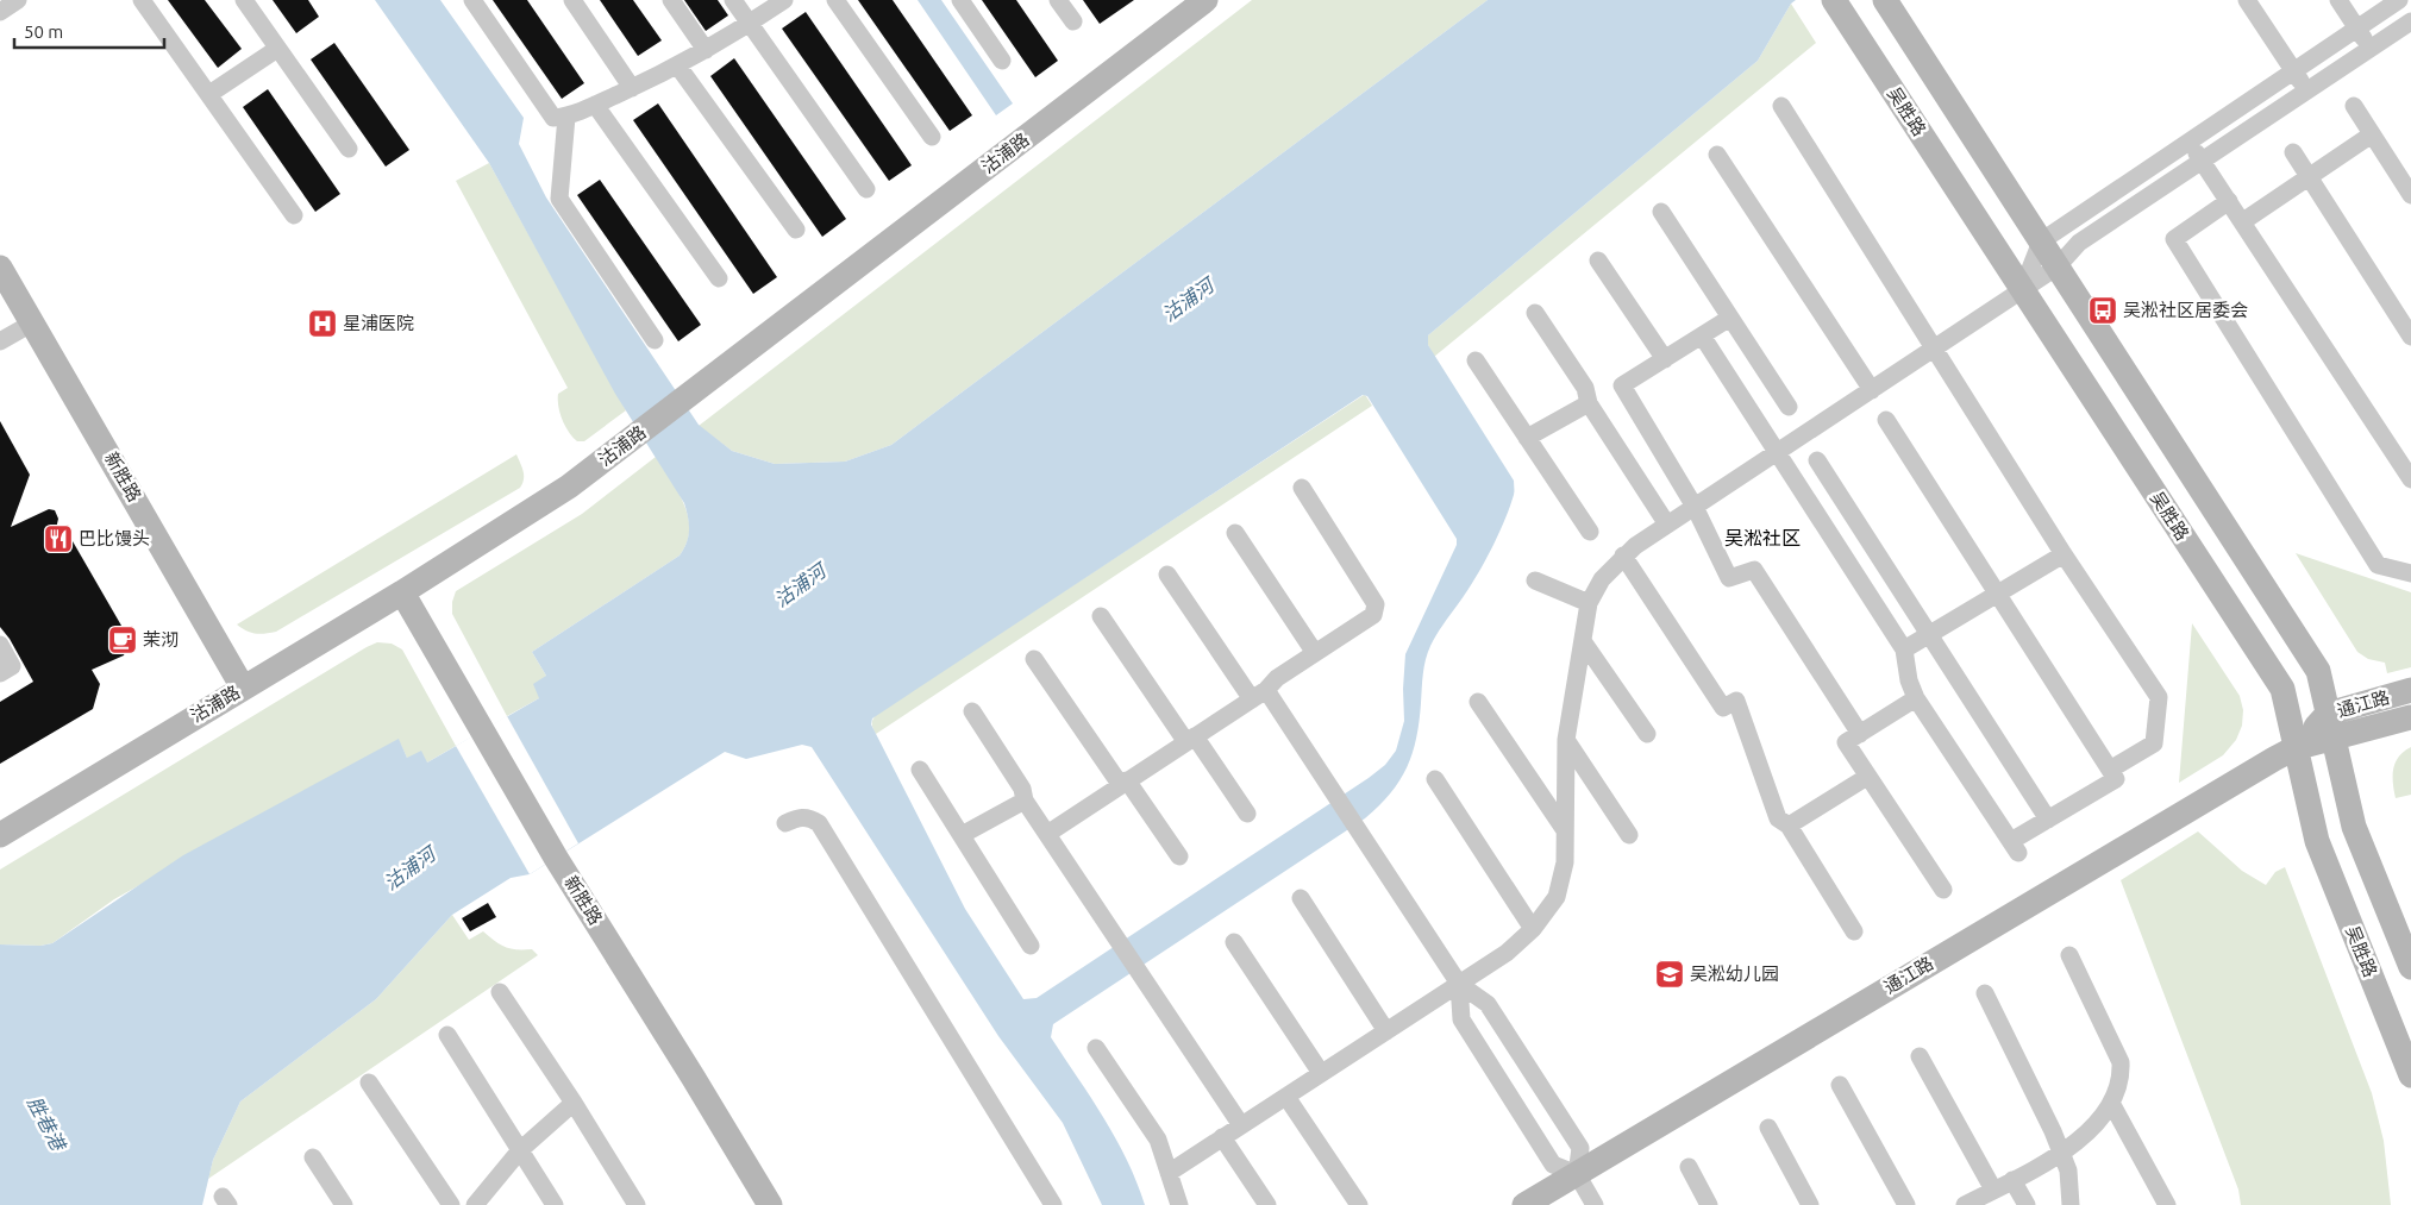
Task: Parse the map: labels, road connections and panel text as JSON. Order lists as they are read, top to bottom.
{
  "streets": {
    "street": [
      "吴胜路",
      "沽浦路",
      "新胜路",
      "通江路"
    ]
  },
  "crossings": [
    ["吴胜路", "通江路"],
    ["沽浦路", "新胜路"]
  ],
  "districts": ["吴淞社区"],
  "water": ["沽浦河", "胜巷港"],
  "places": {
    "bus stop": ["吴淞社区居委会"],
    "hospital": ["星浦医院"],
    "restaurant": ["巴比馒头"],
    "cafe": ["茉沏"],
    "school or university": ["吴淞幼儿园"]
  },
  "scale_bar": "50 m"
}
